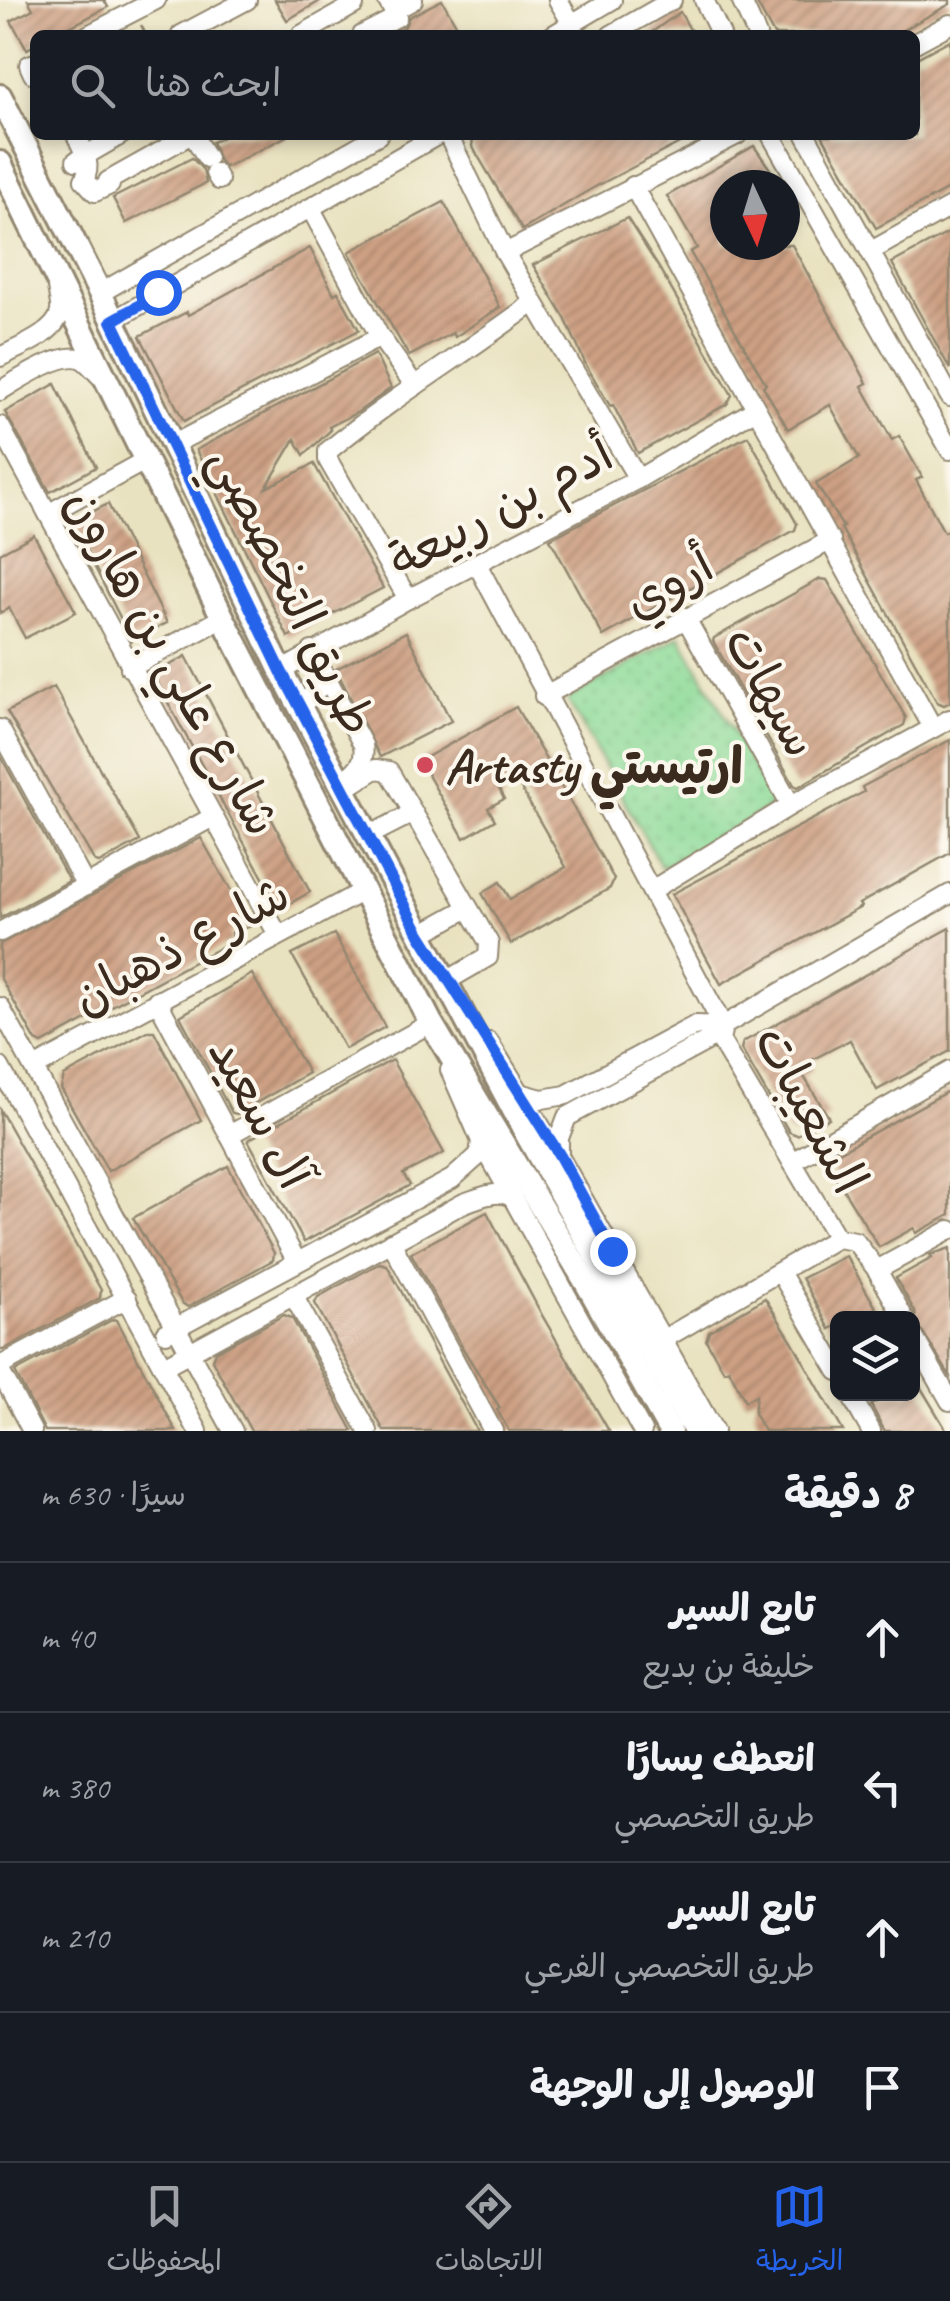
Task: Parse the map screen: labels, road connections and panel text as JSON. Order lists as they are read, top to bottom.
{
  "streets": {
    "main road": ["طريق التخصصي"],
    "street": [
      "أدم بن ربيعة",
      "أروي",
      "شارع علي بن هارون",
      "سيهات",
      "شارع ذهبان",
      "الشعيبات",
      "آل سعيد"
    ]
  },
  "crossings": [
    ["أدم بن ربيعة", "طريق التخصصي"],
    ["أدم بن ربيعة", "الشعيبات"],
    ["أروي", "سيهات"],
    ["أروي", "الشعيبات"],
    ["طريق التخصصي", "شارع ذهبان"],
    ["شارع علي بن هارون", "شارع ذهبان"],
    ["شارع ذهبان", "آل سعيد"]
  ],
  "places": ["Artasty ارتيستي"],
  "north": "bottom",
  "page": {
    "search": "ابحث هنا",
    "heading": ["8 دقيقة", "سيرًا · 630 m"],
    "list": [
      ["تابع السير", "خليفة بن بديع", "40 m"],
      ["انعطف يسارًا", "طريق التخصصي", "380 m"],
      ["تابع السير", "طريق التخصصي الفرعي", "210 m"],
      "الوصول إلى الوجهة"
    ],
    "nav": ["الخريطة", "الاتجاهات", "المحفوظات"]
  }
}
